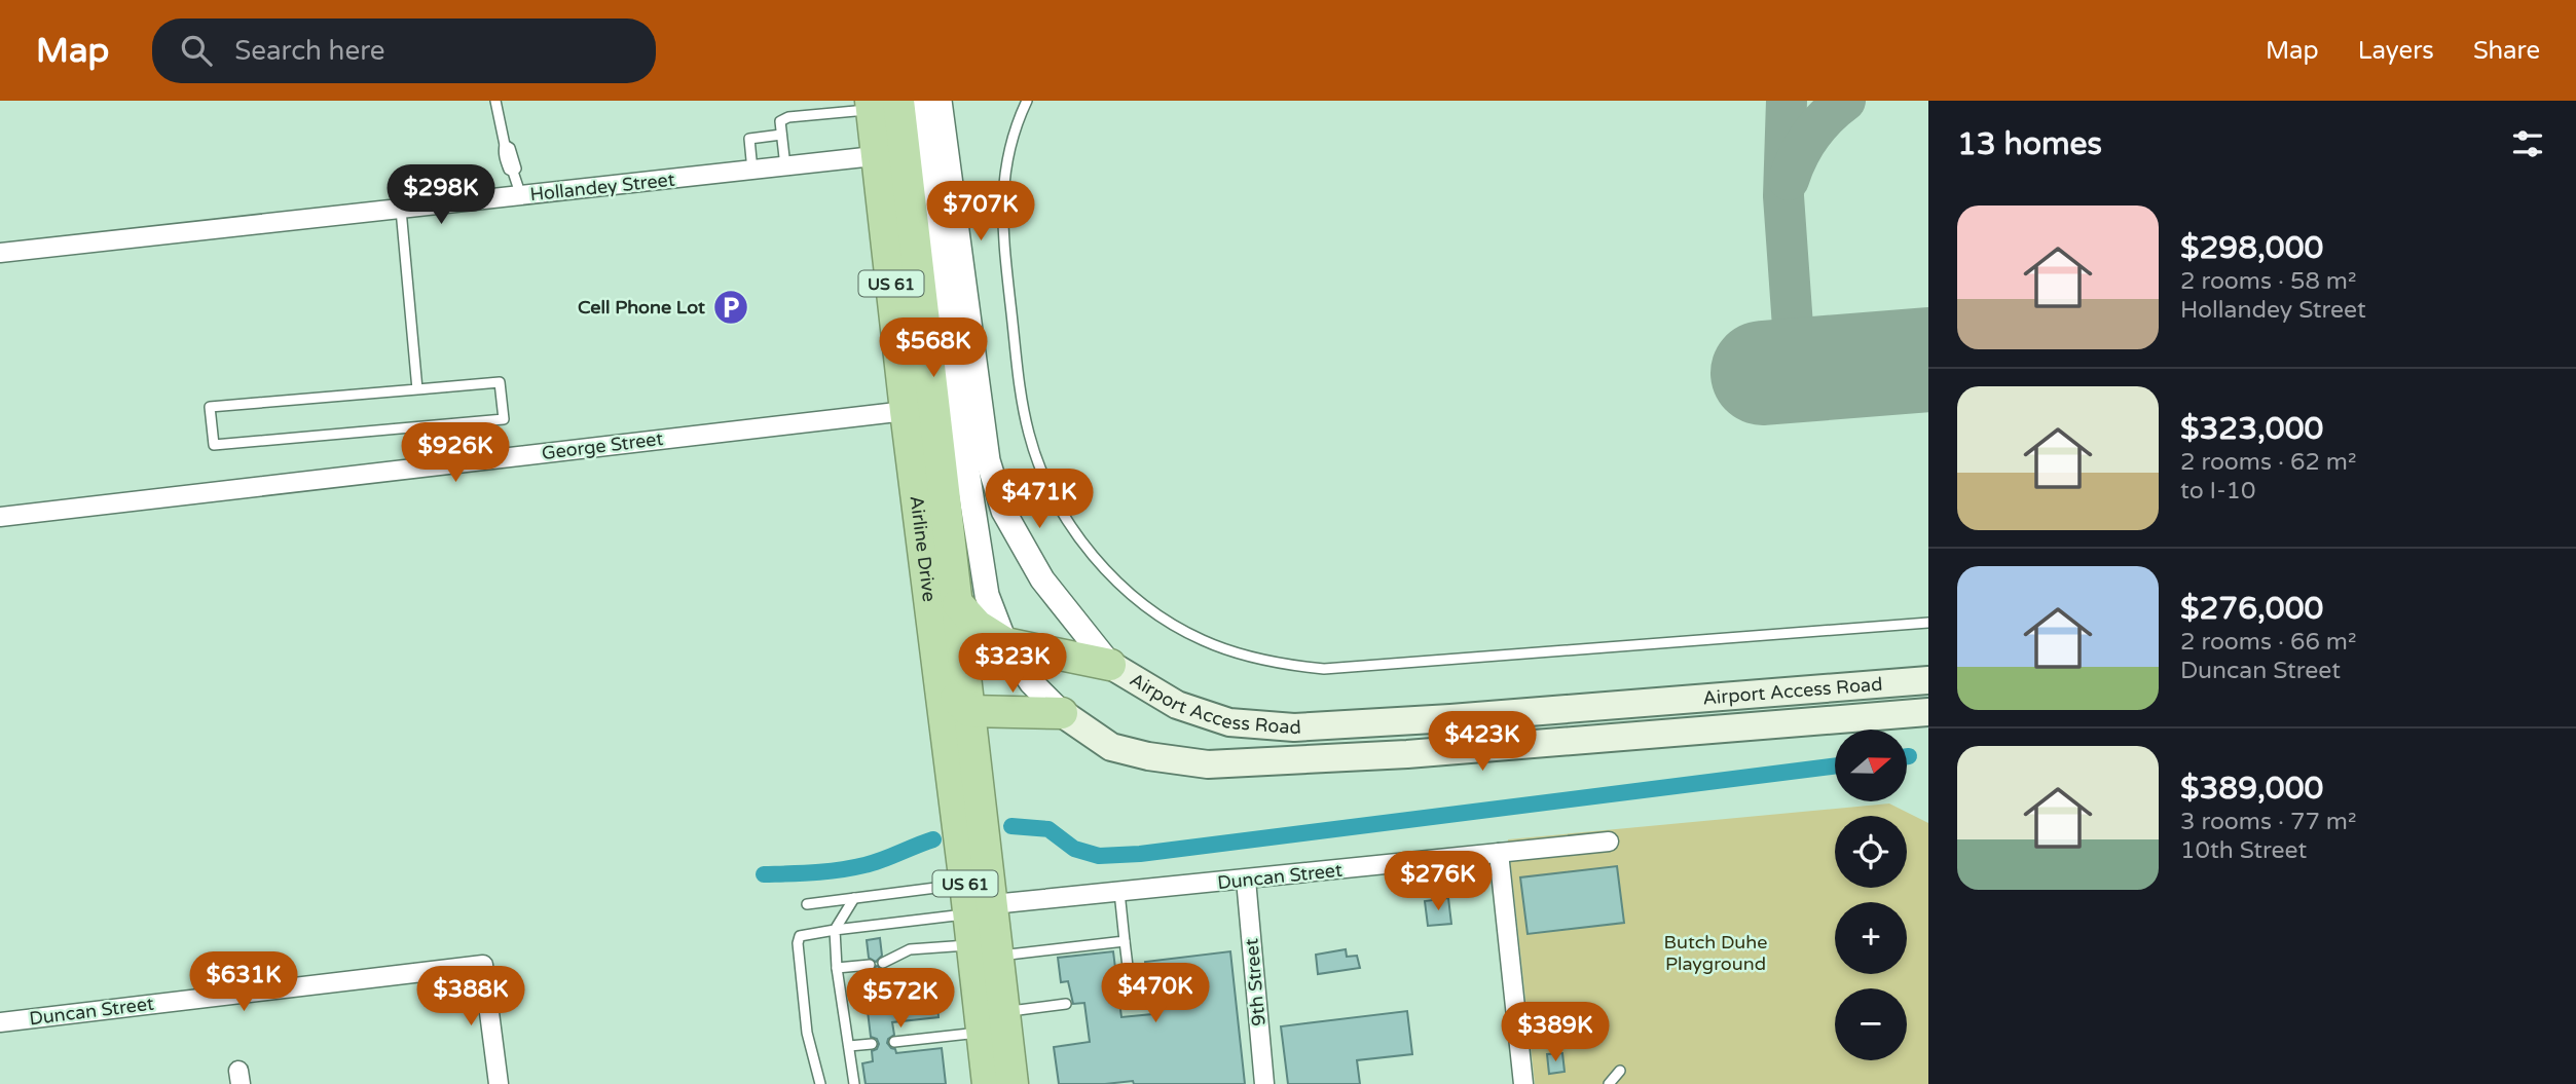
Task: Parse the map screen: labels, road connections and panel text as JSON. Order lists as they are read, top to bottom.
{
  "streets": {
    "highway": ["US 61", "Airline Drive"],
    "main road": ["Airport Access Road"],
    "street": [
      "Hollandey Street",
      "George Street",
      "Duncan Street",
      "9th Street"
    ]
  },
  "crossings": [
    ["Hollandey Street", "Airline Drive"],
    ["George Street", "Airline Drive"],
    ["Airline Drive", "Duncan Street"],
    ["Duncan Street", "9th Street"]
  ],
  "parks": ["Butch Duhe Playground"],
  "places": {
    "parking": ["Cell Phone Lot"]
  },
  "north": "right",
  "page": {
    "header": "Map",
    "search": "Search here",
    "nav": ["Map", "Layers", "Share"],
    "heading": "13 homes",
    "price": [
      "$298K",
      "$707K",
      "$568K",
      "$926K",
      "$471K",
      "$323K",
      "$423K",
      "$276K",
      "$631K",
      "$470K",
      "$388K",
      "$572K",
      "$389K"
    ],
    "list": [
      {
        "name": "$298,000",
        "note": "2 rooms · 58 m² · Hollandey Street"
      },
      {
        "name": "$323,000",
        "note": "2 rooms · 62 m² · to I-10"
      },
      {
        "name": "$276,000",
        "note": "2 rooms · 66 m² · Duncan Street"
      },
      {
        "name": "$389,000",
        "note": "3 rooms · 77 m² · 10th Street"
      }
    ],
    "map_buttons": ["+", "−"]
  }
}
